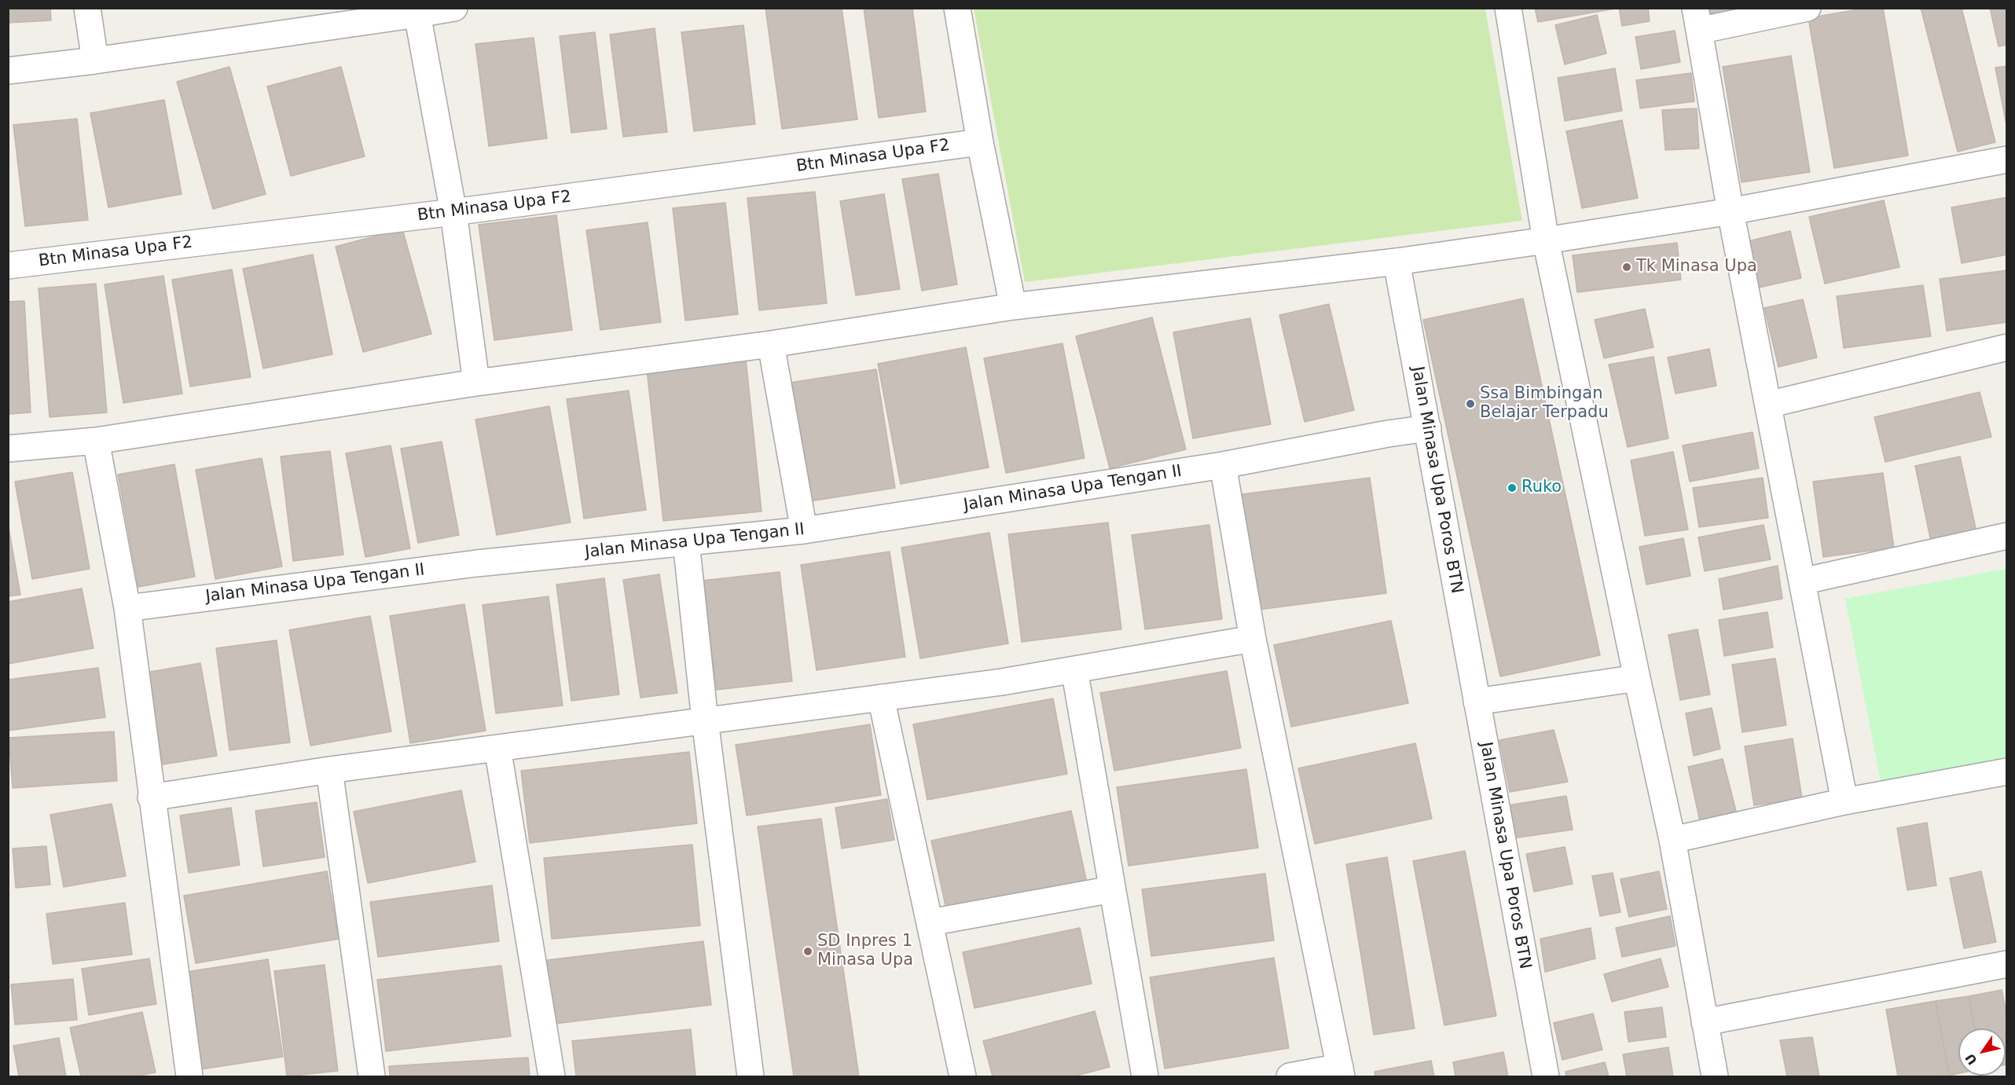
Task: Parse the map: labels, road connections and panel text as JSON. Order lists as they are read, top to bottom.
{
  "streets": {
    "street": ["Btn Minasa Upa F2", "Jalan Minasa Upa Poros BTN", "Jalan Minasa Upa Tengan II"]
  },
  "crossings": [
    ["Jalan Minasa Upa Poros BTN", "Jalan Minasa Upa Tengan II"]
  ],
  "places": [
    "Tk Minasa Upa",
    "Ssa Bimbingan Belajar Terpadu",
    "Ruko",
    "SD Inpres 1 Minasa Upa"
  ],
  "north": "bottom left"
}
